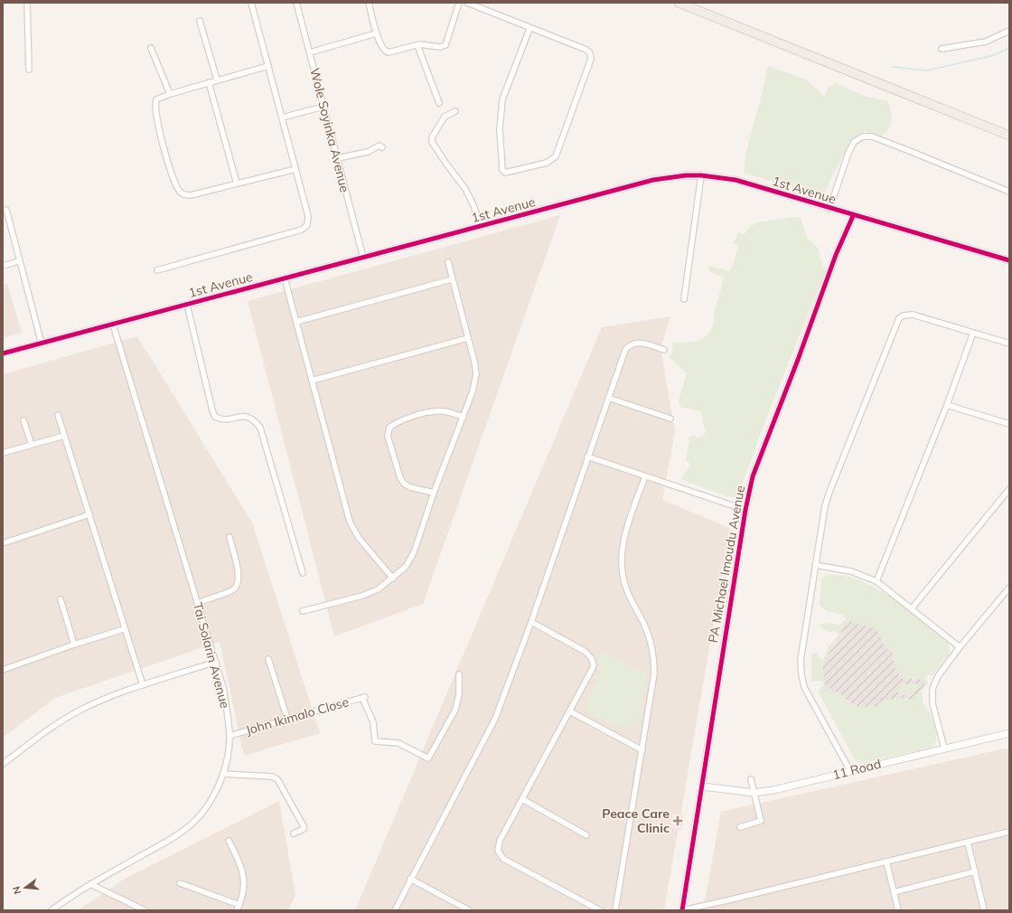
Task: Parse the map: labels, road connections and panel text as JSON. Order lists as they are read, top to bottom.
{
  "streets": {
    "street": [
      "Wole Soyinka Avenue",
      "1st Avenue",
      "PA Michael Imoudu Avenue",
      "Tai Solarin Avenue",
      "John Ikimalo Close",
      "11 Road"
    ]
  },
  "crossings": [
    ["Wole Soyinka Avenue", "1st Avenue"],
    ["1st Avenue", "PA Michael Imoudu Avenue"],
    ["1st Avenue", "Tai Solarin Avenue"],
    ["PA Michael Imoudu Avenue", "11 Road"],
    ["Tai Solarin Avenue", "John Ikimalo Close"]
  ],
  "places": {
    "health": ["Peace Care Clinic"]
  },
  "north": "left"
}
